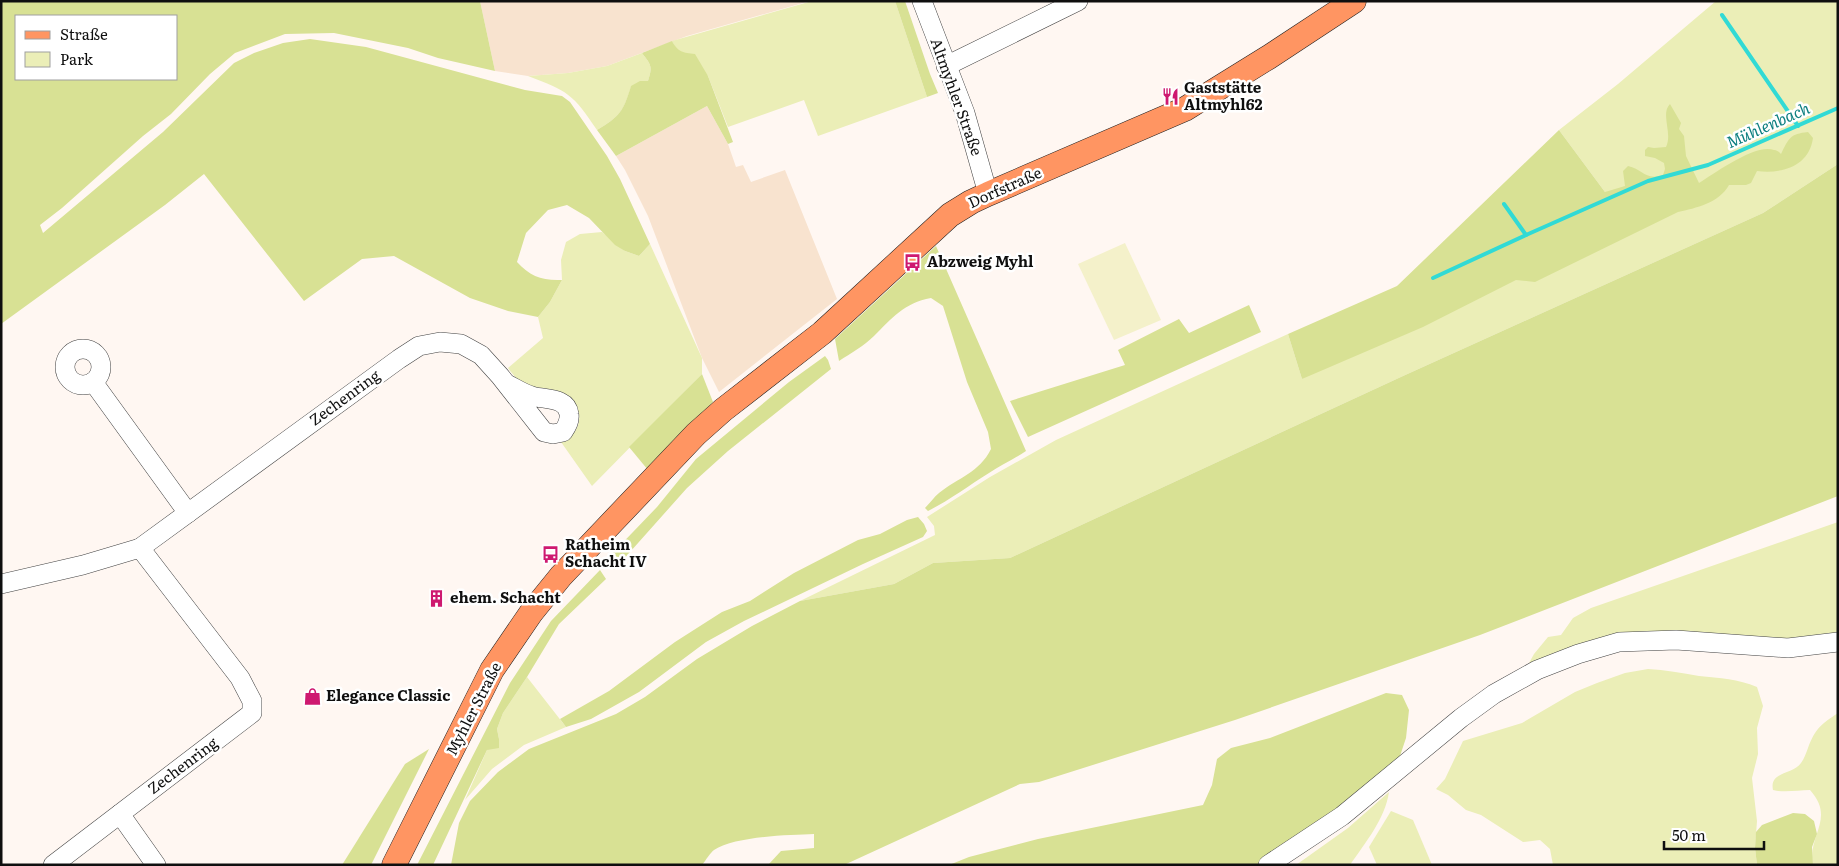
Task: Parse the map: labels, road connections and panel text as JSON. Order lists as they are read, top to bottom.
{
  "streets": {
    "main road": ["Dorfstraße", "Myhler Straße"],
    "street": ["Altmyhler Straße", "Zechenring"]
  },
  "crossings": [
    ["Altmyhler Straße", "Dorfstraße"],
    ["Dorfstraße", "Myhler Straße"]
  ],
  "water": ["Mühlenbach"],
  "places": {
    "restaurant": ["Gaststätte Altmyhl62"],
    "bus stop": ["Abzweig Myhl", "Ratheim Schacht IV"],
    "building": ["ehem. Schacht"],
    "shop": ["Elegance Classic"]
  },
  "legend": ["Straße", "Park"],
  "scale_bar": "50 m"
}
